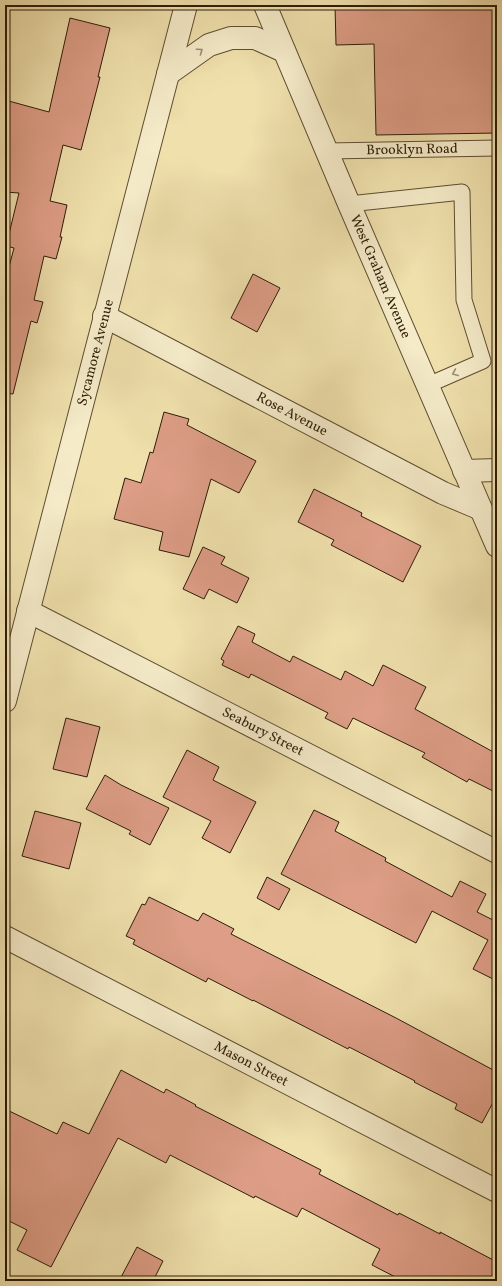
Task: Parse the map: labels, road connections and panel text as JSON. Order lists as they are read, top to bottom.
{
  "streets": {
    "street": [
      "West Graham Avenue",
      "Sycamore Avenue",
      "Rose Avenue",
      "Seabury Street",
      "Mason Street"
    ],
    "lane": ["Brooklyn Road"]
  },
  "crossings": [
    ["Brooklyn Road", "West Graham Avenue"],
    ["West Graham Avenue", "Rose Avenue"],
    ["Sycamore Avenue", "Rose Avenue"],
    ["Sycamore Avenue", "Seabury Street"]
  ]
}
